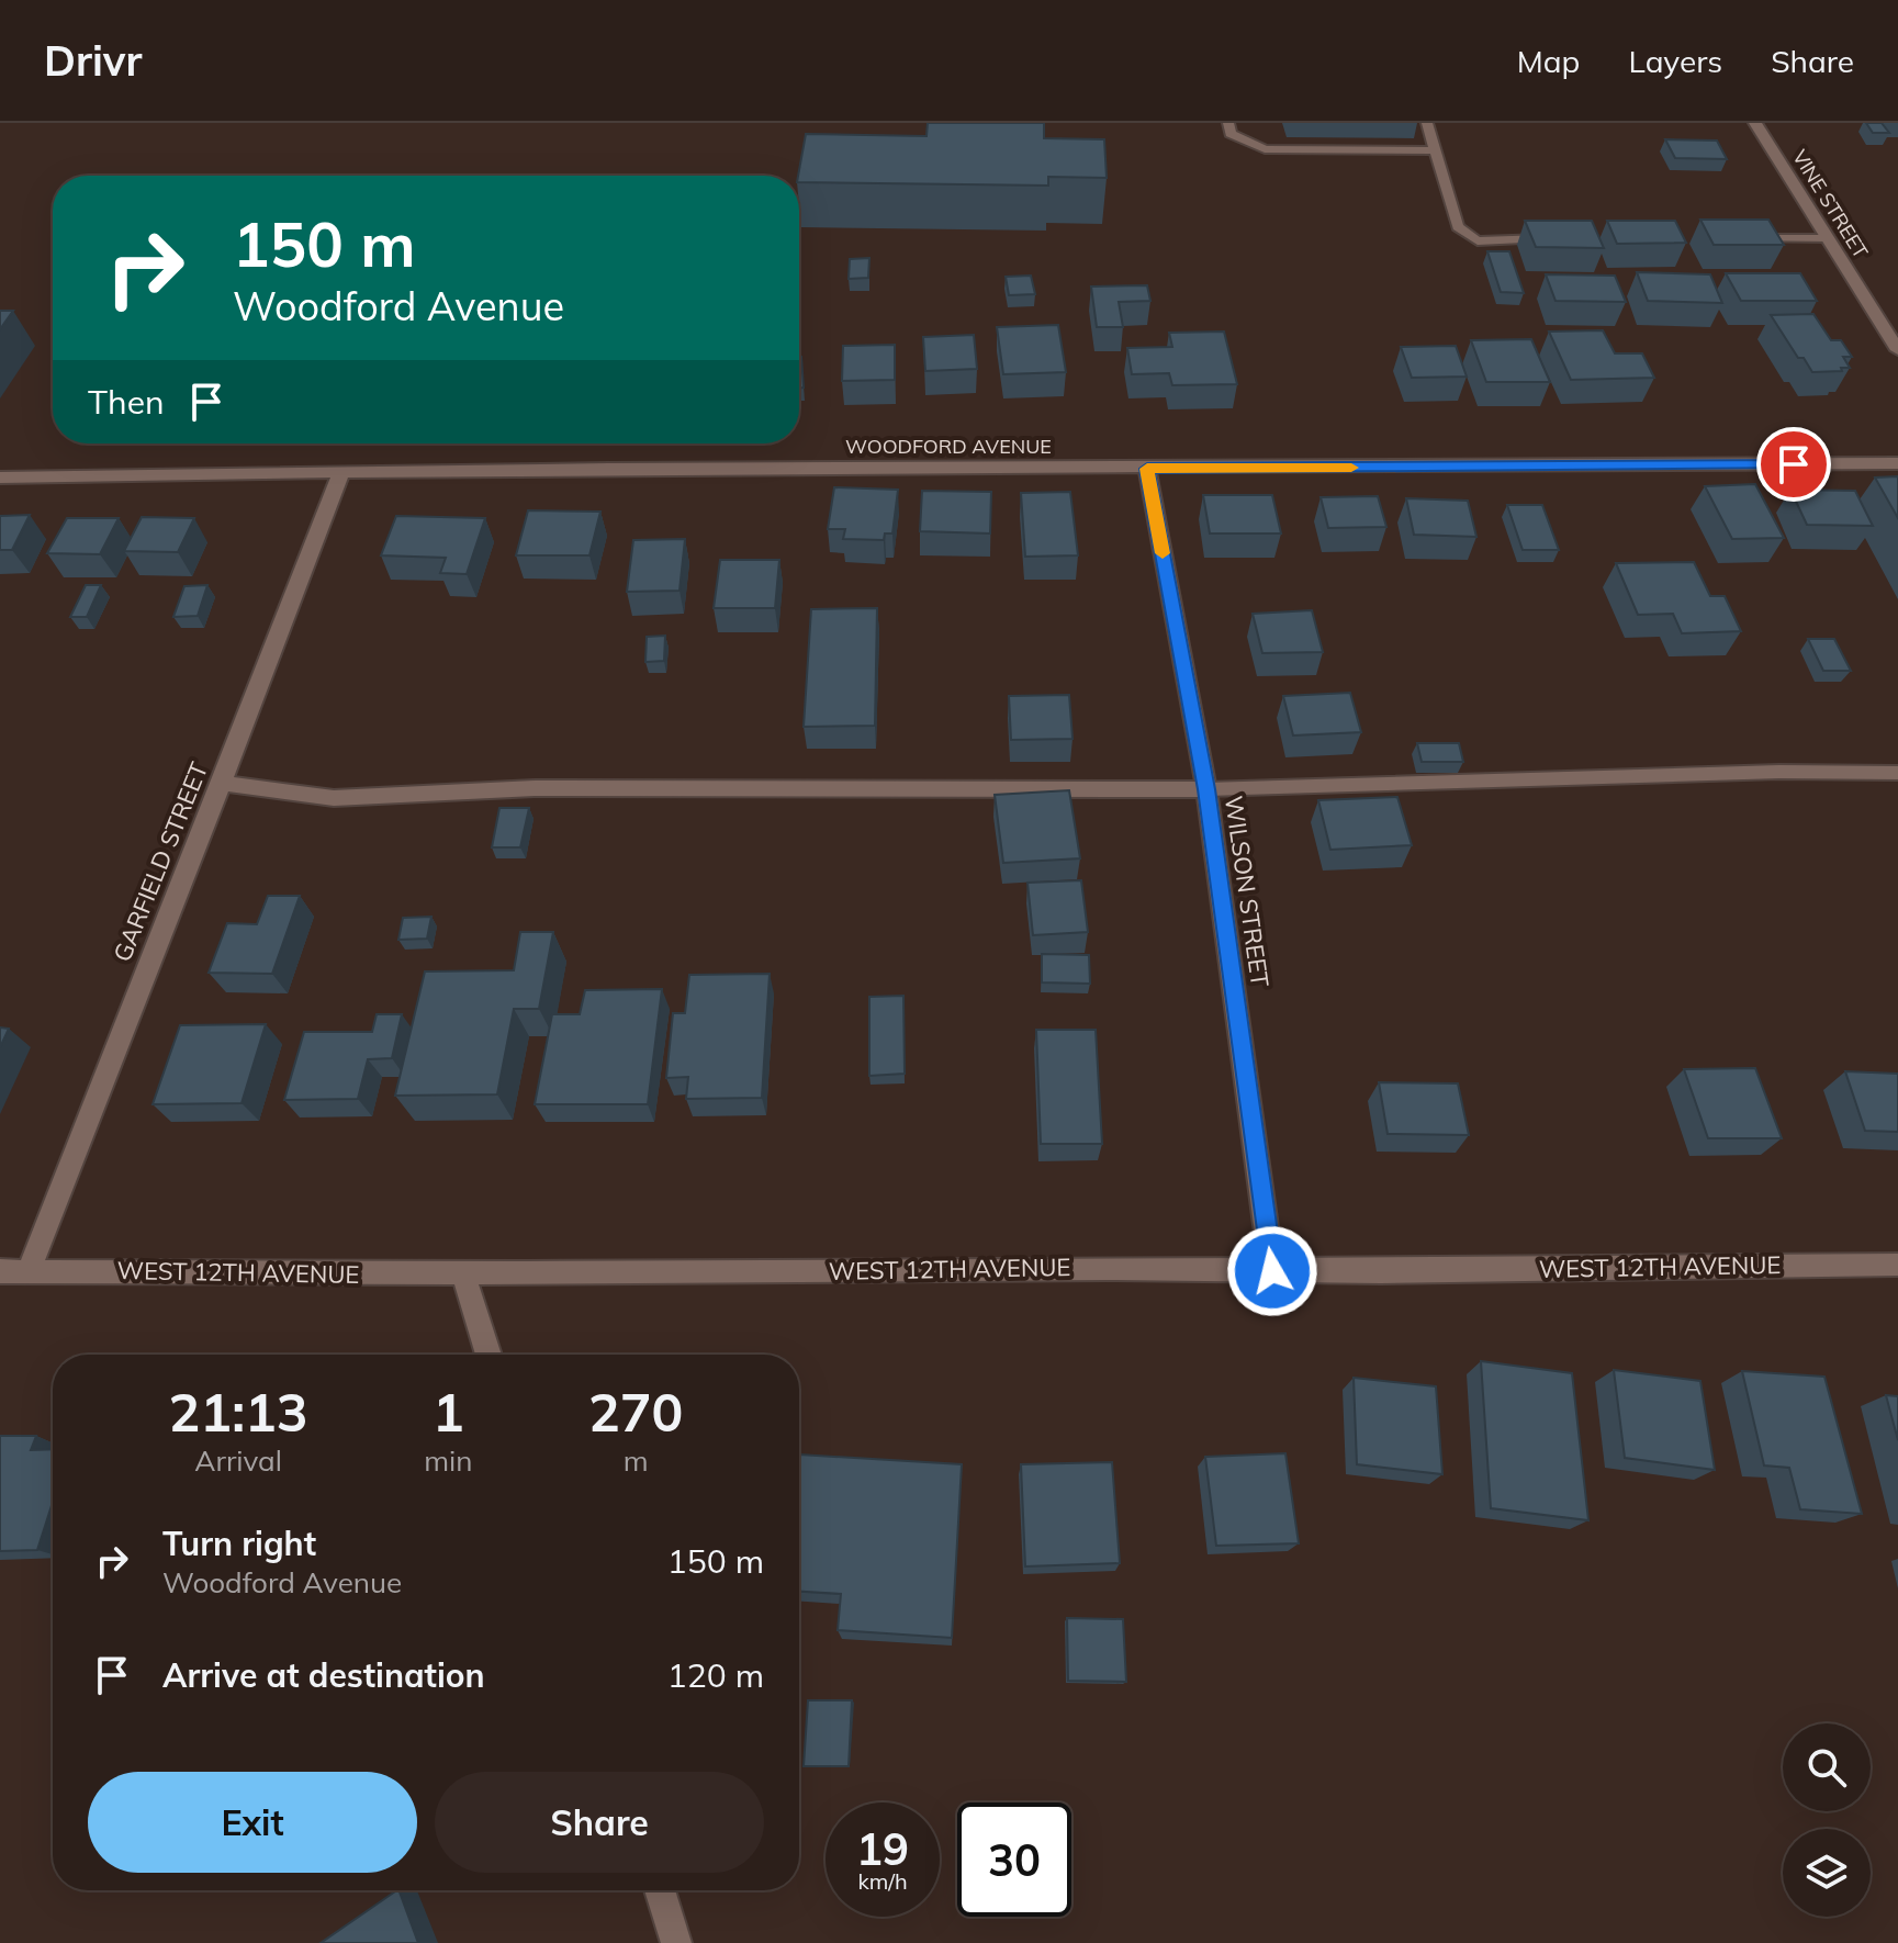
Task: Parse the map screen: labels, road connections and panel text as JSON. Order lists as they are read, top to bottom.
{
  "streets": {
    "street": [
      "VINE STREET",
      "WOODFORD AVENUE",
      "GARFIELD STREET",
      "WILSON STREET",
      "WEST 12TH AVENUE"
    ]
  },
  "crossings": [
    ["WOODFORD AVENUE", "GARFIELD STREET"],
    ["WOODFORD AVENUE", "WILSON STREET"],
    ["GARFIELD STREET", "WEST 12TH AVENUE"],
    ["WILSON STREET", "WEST 12TH AVENUE"]
  ],
  "page": {
    "header": "Drivr",
    "nav": ["Map", "Layers", "Share"],
    "turn": ["150 m", "Woodford Avenue"],
    "then": "Then",
    "eta": [
      "21:13",
      "Arrival",
      "1",
      "min",
      "270",
      "m"
    ],
    "list": [
      {
        "name": "Turn right",
        "note": "Woodford Avenue",
        "value": "150 m"
      },
      {
        "name": "Arrive at destination",
        "value": "120 m"
      }
    ],
    "buttons": ["Exit", "Share"],
    "speed": "19 km/h",
    "limit": "30"
  }
}
